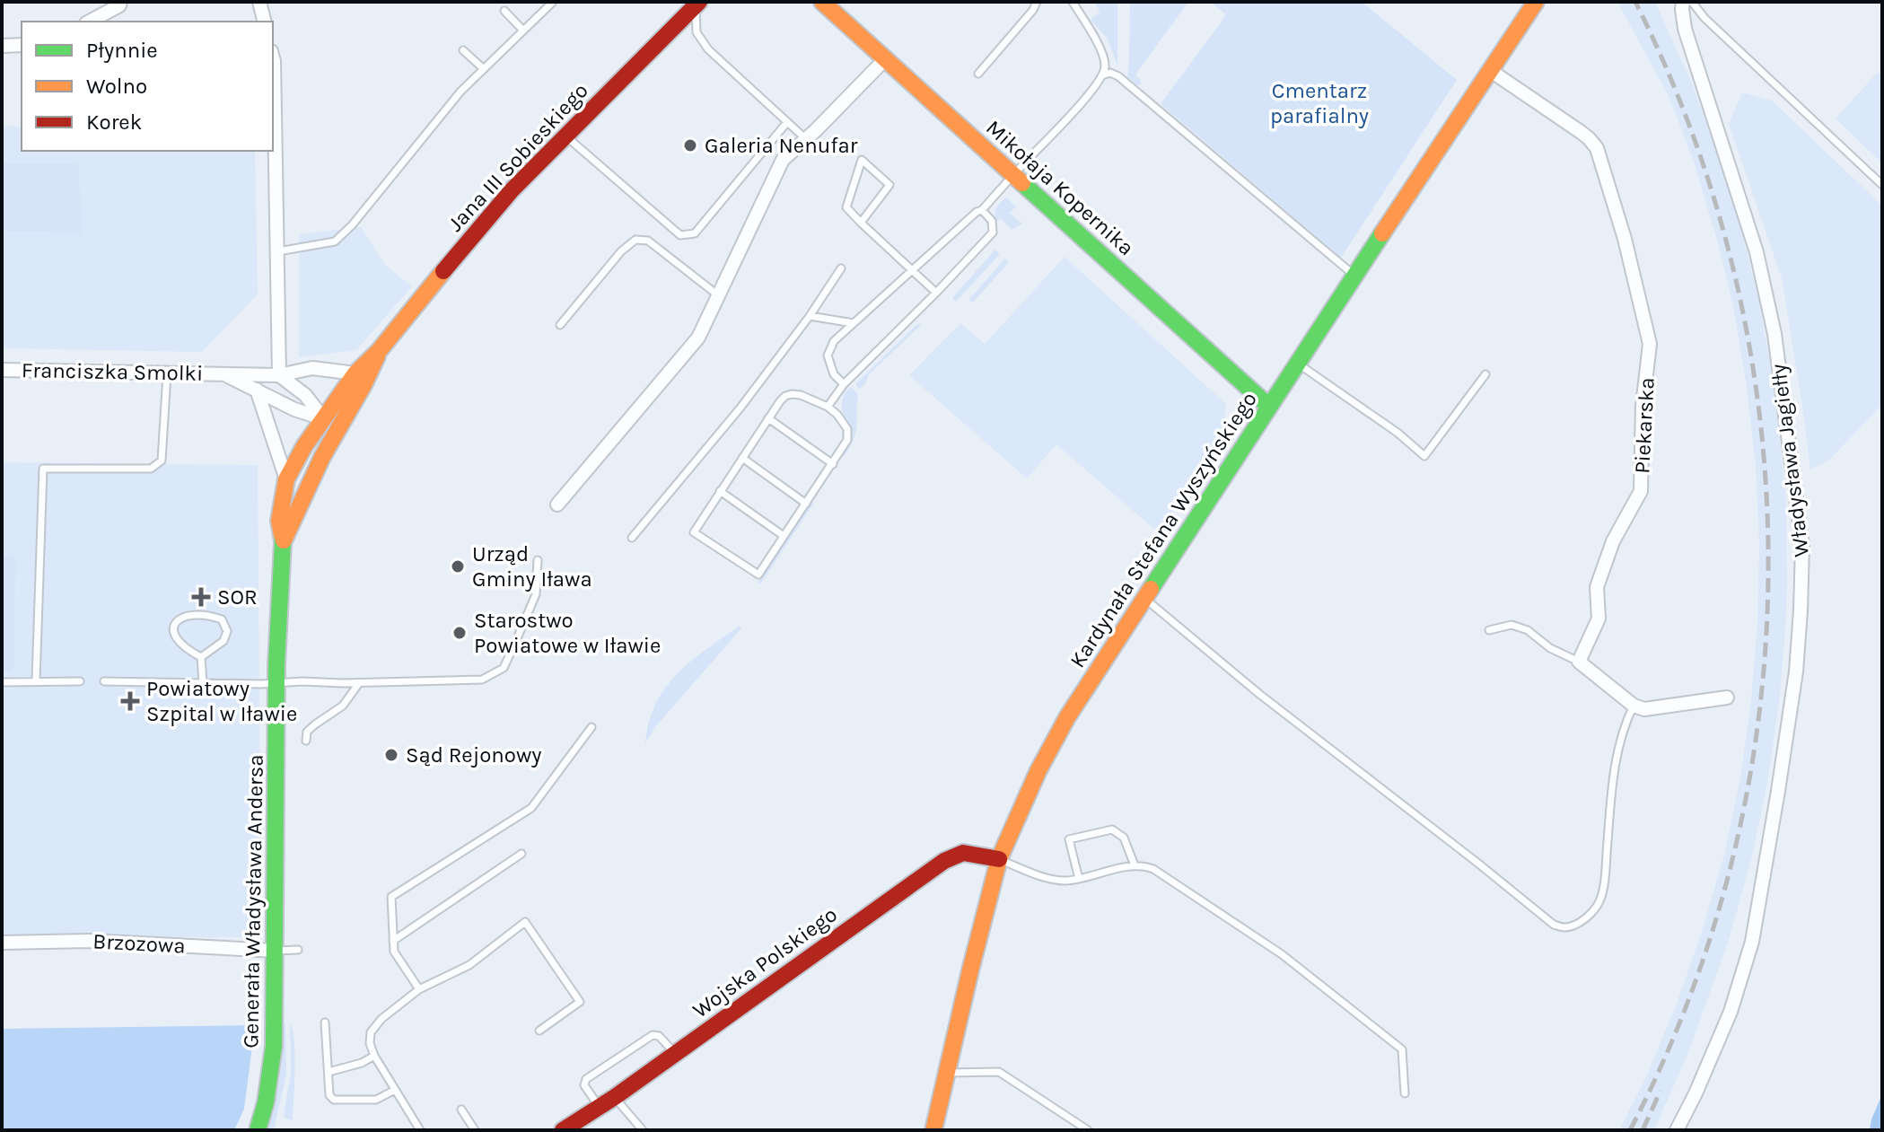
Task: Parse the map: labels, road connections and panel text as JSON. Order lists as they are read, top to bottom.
{
  "streets": {
    "street": [
      "Jana III Sobieskiego",
      "Mikołaja Kopernika",
      "Franciszka Smolki",
      "Piekarska",
      "Władysława Jagiełły",
      "Kardynała Stefana Wyszyńskiego",
      "Generała Władysława Andersa",
      "Brzozowa",
      "Wojska Polskiego"
    ]
  },
  "crossings": [
    ["Jana III Sobieskiego", "Franciszka Smolki"],
    ["Jana III Sobieskiego", "Generała Władysława Andersa"],
    ["Mikołaja Kopernika", "Kardynała Stefana Wyszyńskiego"],
    ["Franciszka Smolki", "Generała Władysława Andersa"],
    ["Piekarska", "Kardynała Stefana Wyszyńskiego"],
    ["Kardynała Stefana Wyszyńskiego", "Wojska Polskiego"],
    ["Generała Władysława Andersa", "Brzozowa"]
  ],
  "parks": ["Cmentarz parafialny"],
  "places": {
    "other": [
      "Galeria Nenufar",
      "Urząd Gminy Iława",
      "Starostwo Powiatowe w Iławie",
      "Sąd Rejonowy"
    ],
    "health": ["SOR", "Powiatowy Szpital w Iławie"]
  },
  "legend": ["Płynnie", "Wolno", "Korek"]
}
